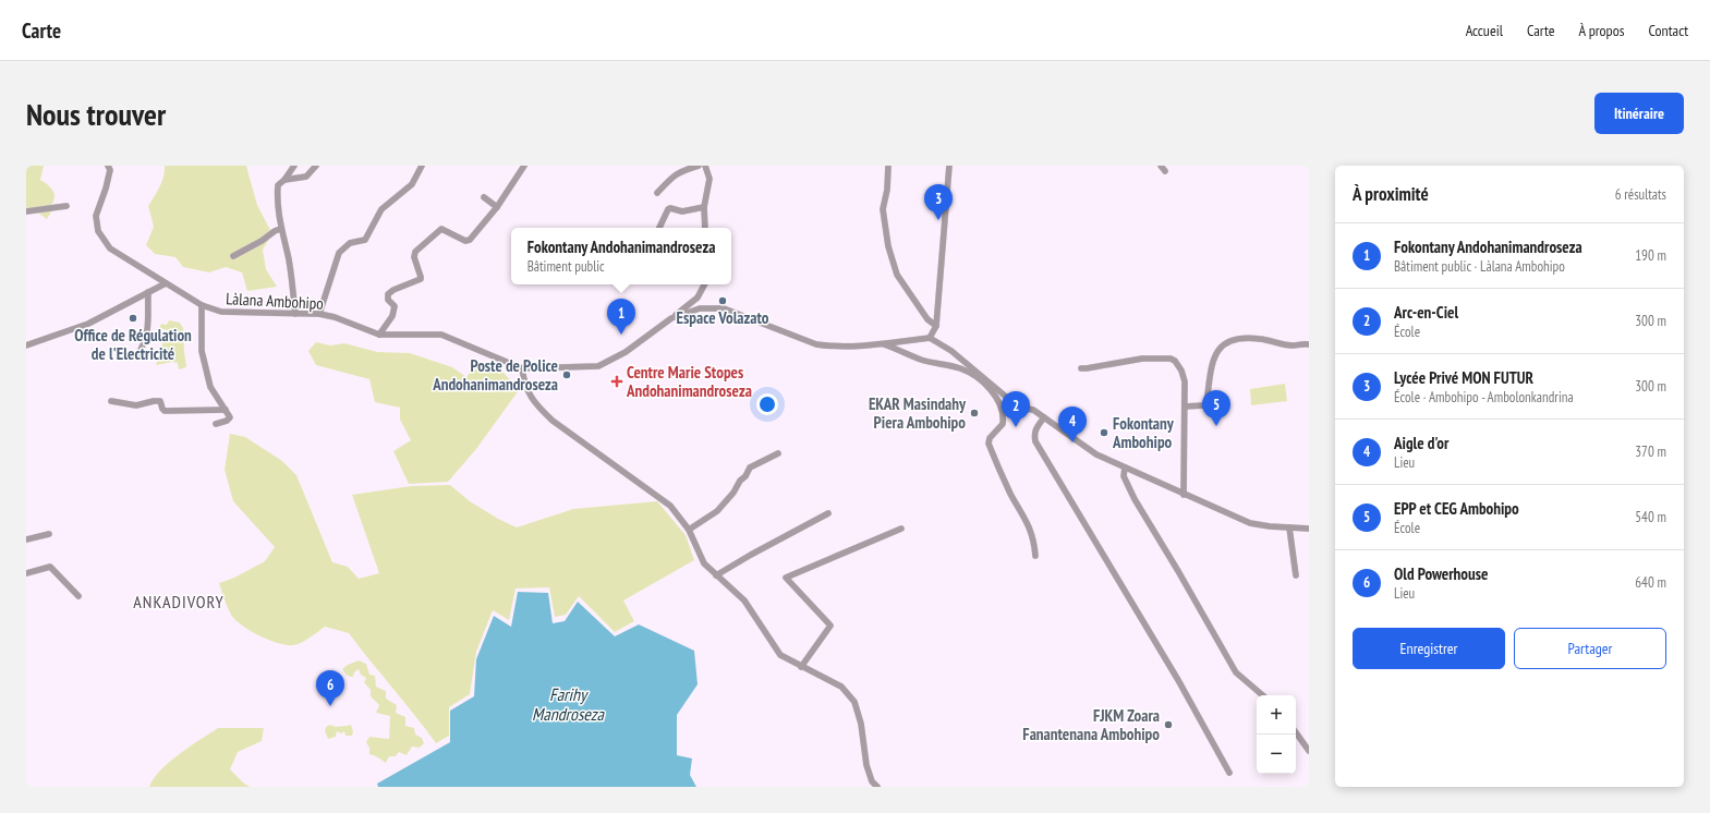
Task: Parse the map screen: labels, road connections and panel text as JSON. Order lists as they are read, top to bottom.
{
  "streets": {
    "street": ["Làlana Ambohipo"]
  },
  "districts": ["ANKADIVORY"],
  "water": ["Farihy Mandroseza"],
  "places": {
    "other": [
      "Espace Volazato",
      "Office de Régulation de l'Electricité",
      "Poste de Police Andohanimandroseza",
      "EKAR Masindahy Piera Ambohipo",
      "Fokontany Ambohipo",
      "FJKM Zoara Fanantenana Ambohipo"
    ],
    "health": ["Centre Marie Stopes Andohanimandroseza"]
  },
  "page": {
    "header": "Carte",
    "nav": [
      "Accueil",
      "Carte",
      "À propos",
      "Contact"
    ],
    "buttons": [
      "Itinéraire",
      ["Enregistrer", "Partager"]
    ],
    "title": "Nous trouver",
    "heading": ["À proximité", "6 résultats"],
    "pins": [
      "3",
      "1",
      "5",
      "2",
      "4",
      "6"
    ],
    "list": [
      {
        "mark": "1",
        "name": "Fokontany Andohanimandroseza",
        "note": "Bâtiment public · Làlana Ambohipo",
        "value": "190 m"
      },
      {
        "mark": "2",
        "name": "Arc-en-Ciel",
        "note": "École",
        "value": "300 m"
      },
      {
        "mark": "3",
        "name": "Lycée Privé MON FUTUR",
        "note": "École · Ambohipo - Ambolonkandrina",
        "value": "300 m"
      },
      {
        "mark": "4",
        "name": "Aigle d'or",
        "note": "Lieu",
        "value": "370 m"
      },
      {
        "mark": "5",
        "name": "EPP et CEG Ambohipo",
        "note": "École",
        "value": "540 m"
      },
      {
        "mark": "6",
        "name": "Old Powerhouse",
        "note": "Lieu",
        "value": "640 m"
      }
    ],
    "popup": ["Fokontany Andohanimandroseza", "Bâtiment public"],
    "map_buttons": ["+", "−"]
  }
}
